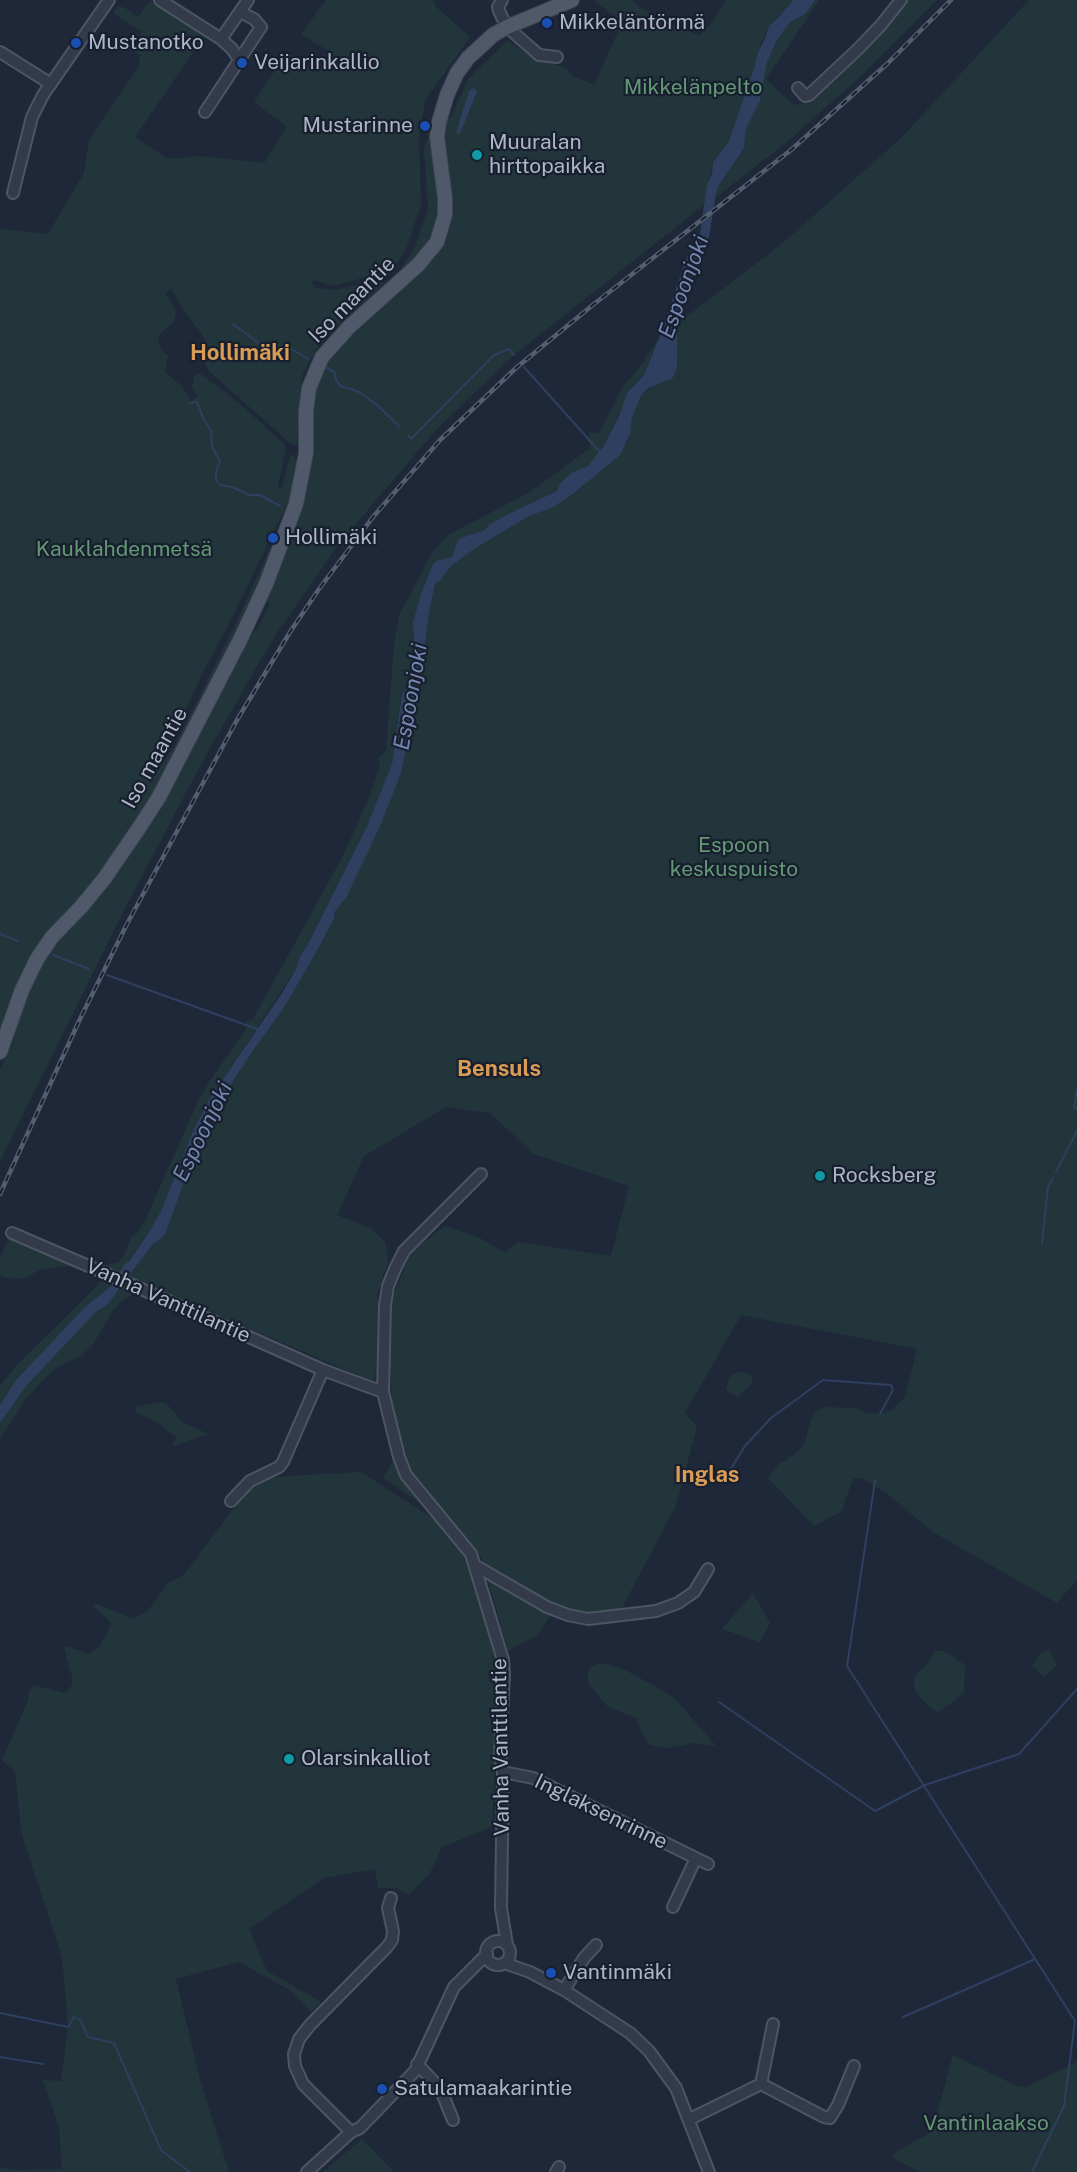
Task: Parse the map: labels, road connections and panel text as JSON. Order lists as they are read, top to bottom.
{
  "streets": {
    "main road": ["Iso maantie"],
    "street": ["Vanha Vanttilantie", "Inglaksenrinne"]
  },
  "crossings": [
    ["Vanha Vanttilantie", "Inglaksenrinne"]
  ],
  "districts": ["Hollimäki", "Bensuls", "Inglas"],
  "water": ["Espoonjoki"],
  "parks": [
    "Mikkelänpelto",
    "Kauklahdenmetsä",
    "Espoon keskuspuisto",
    "Vantinlaakso"
  ],
  "places": [
    "Mikkeläntörmä",
    "Mustanotko",
    "Veijarinkallio",
    "Mustarinne",
    "Muuralan hirttopaikka",
    "Hollimäki",
    "Rocksberg",
    "Olarsinkalliot",
    "Vantinmäki",
    "Satulamaakarintie"
  ]
}
